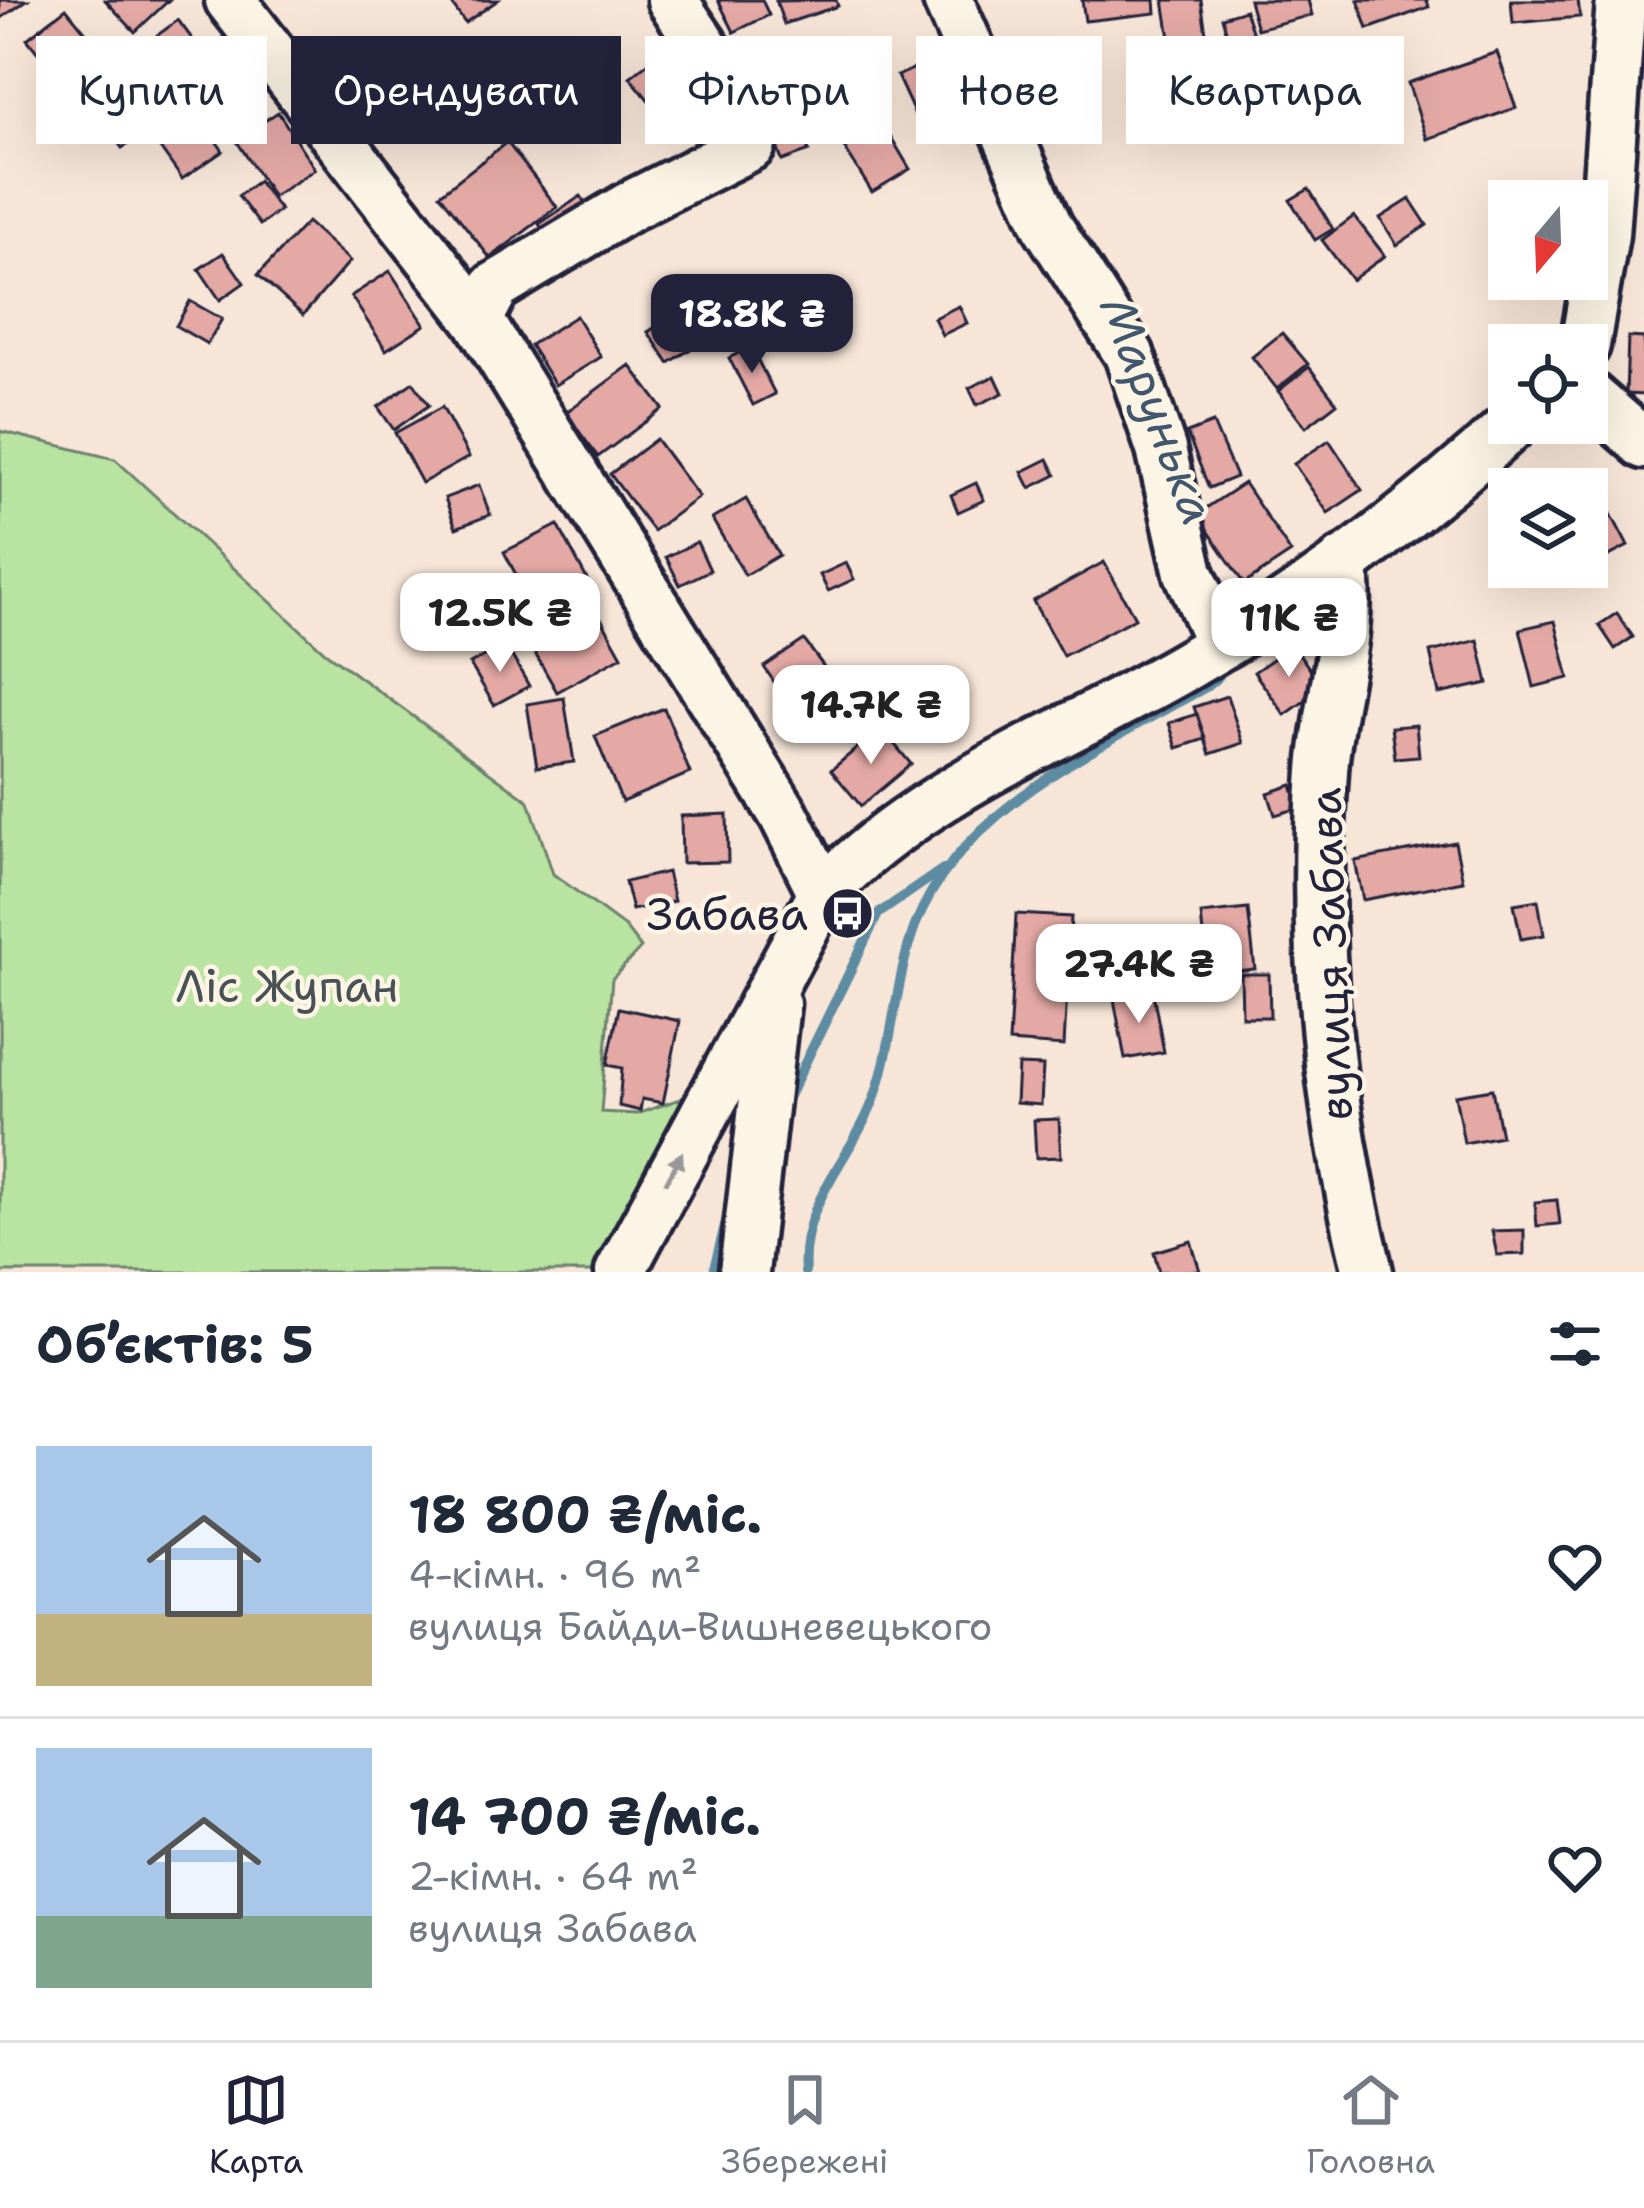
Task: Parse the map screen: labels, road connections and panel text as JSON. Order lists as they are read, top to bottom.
{
  "streets": {
    "street": ["вулиця Забава"]
  },
  "water": ["Марунька"],
  "parks": ["Ліс Жупан"],
  "places": {
    "bus stop": ["Забава"]
  },
  "north": "bottom",
  "page": {
    "chip": [
      "Купити",
      "Орендувати",
      "Фільтри",
      "Нове",
      "Квартира"
    ],
    "price": [
      "18.8K ₴",
      "12.5K ₴",
      "11K ₴",
      "14.7K ₴",
      "27.4K ₴"
    ],
    "heading": "Об’єктів: 5",
    "list": [
      {
        "name": "18 800 ₴/міс.",
        "note": "4-кімн. · 96 m² · вулиця Байди-Вишневецького"
      },
      {
        "name": "14 700 ₴/міс.",
        "note": "2-кімн. · 64 m² · вулиця Забава"
      }
    ],
    "tabs": ["Карта", "Збережені", "Головна"]
  }
}
